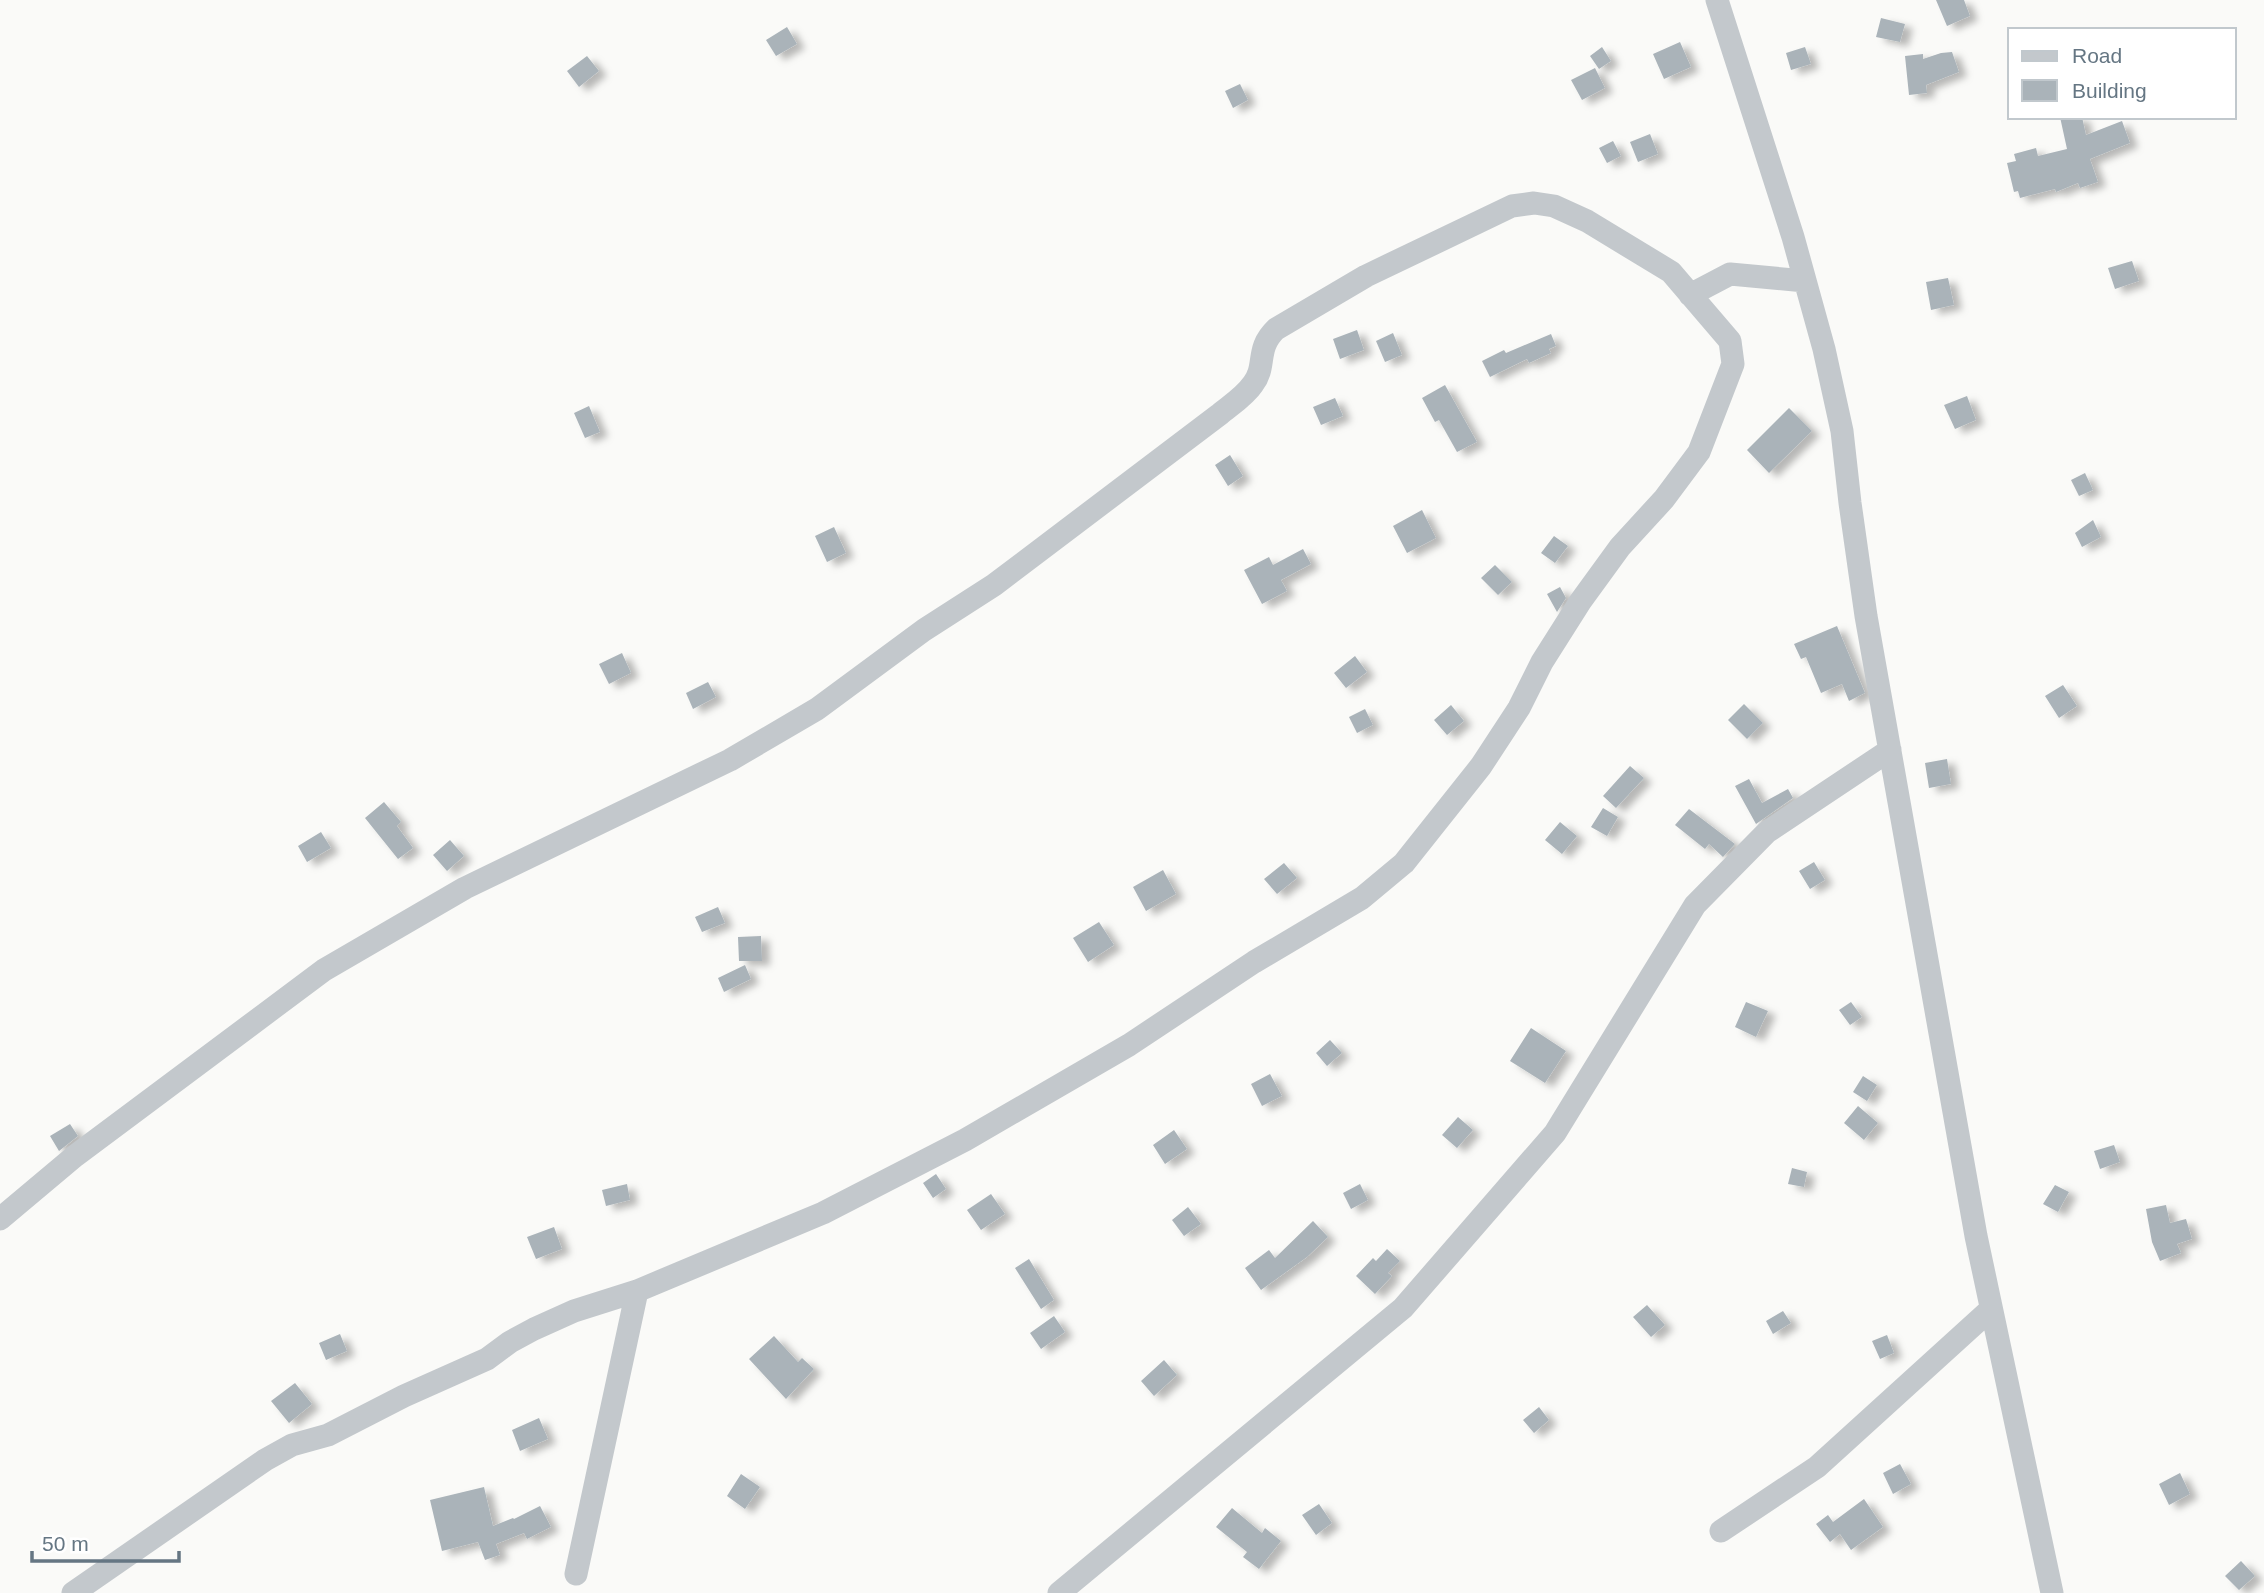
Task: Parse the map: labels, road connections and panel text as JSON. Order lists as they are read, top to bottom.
{
  "legend": ["Road", "Building"],
  "scale_bar": "50 m"
}
